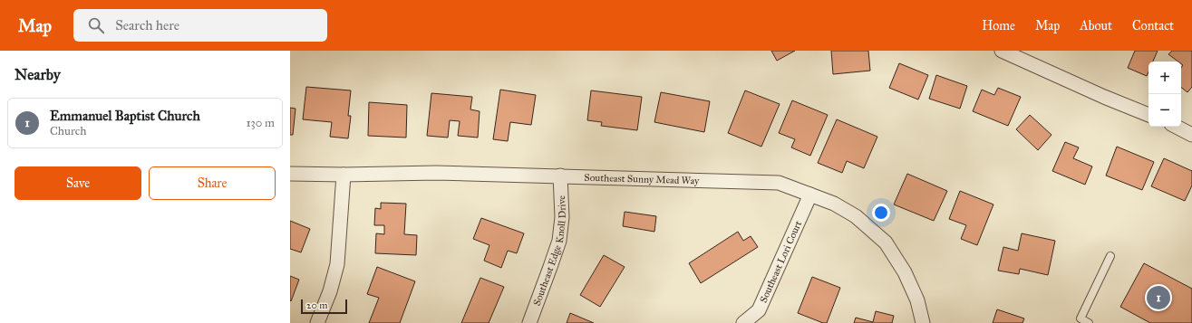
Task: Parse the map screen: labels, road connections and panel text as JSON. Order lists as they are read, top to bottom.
{
  "streets": {
    "street": ["Southeast Sunny Mead Way", "Southeast Edge Knoll Drive", "Southeast Lori Court"]
  },
  "crossings": [
    ["Southeast Sunny Mead Way", "Southeast Edge Knoll Drive"],
    ["Southeast Sunny Mead Way", "Southeast Lori Court"]
  ],
  "scale_bar": "20 m",
  "page": {
    "header": "Map",
    "search": "Search here",
    "nav": [
      "Home",
      "Map",
      "About",
      "Contact"
    ],
    "heading": "Nearby",
    "map_buttons": ["+", "−"],
    "list": [
      {
        "mark": "1",
        "name": "Emmanuel Baptist Church",
        "note": "Church",
        "value": "130 m"
      }
    ],
    "buttons": ["Save", "Share"],
    "pins": "1",
    "scale": "20 m"
  }
}
